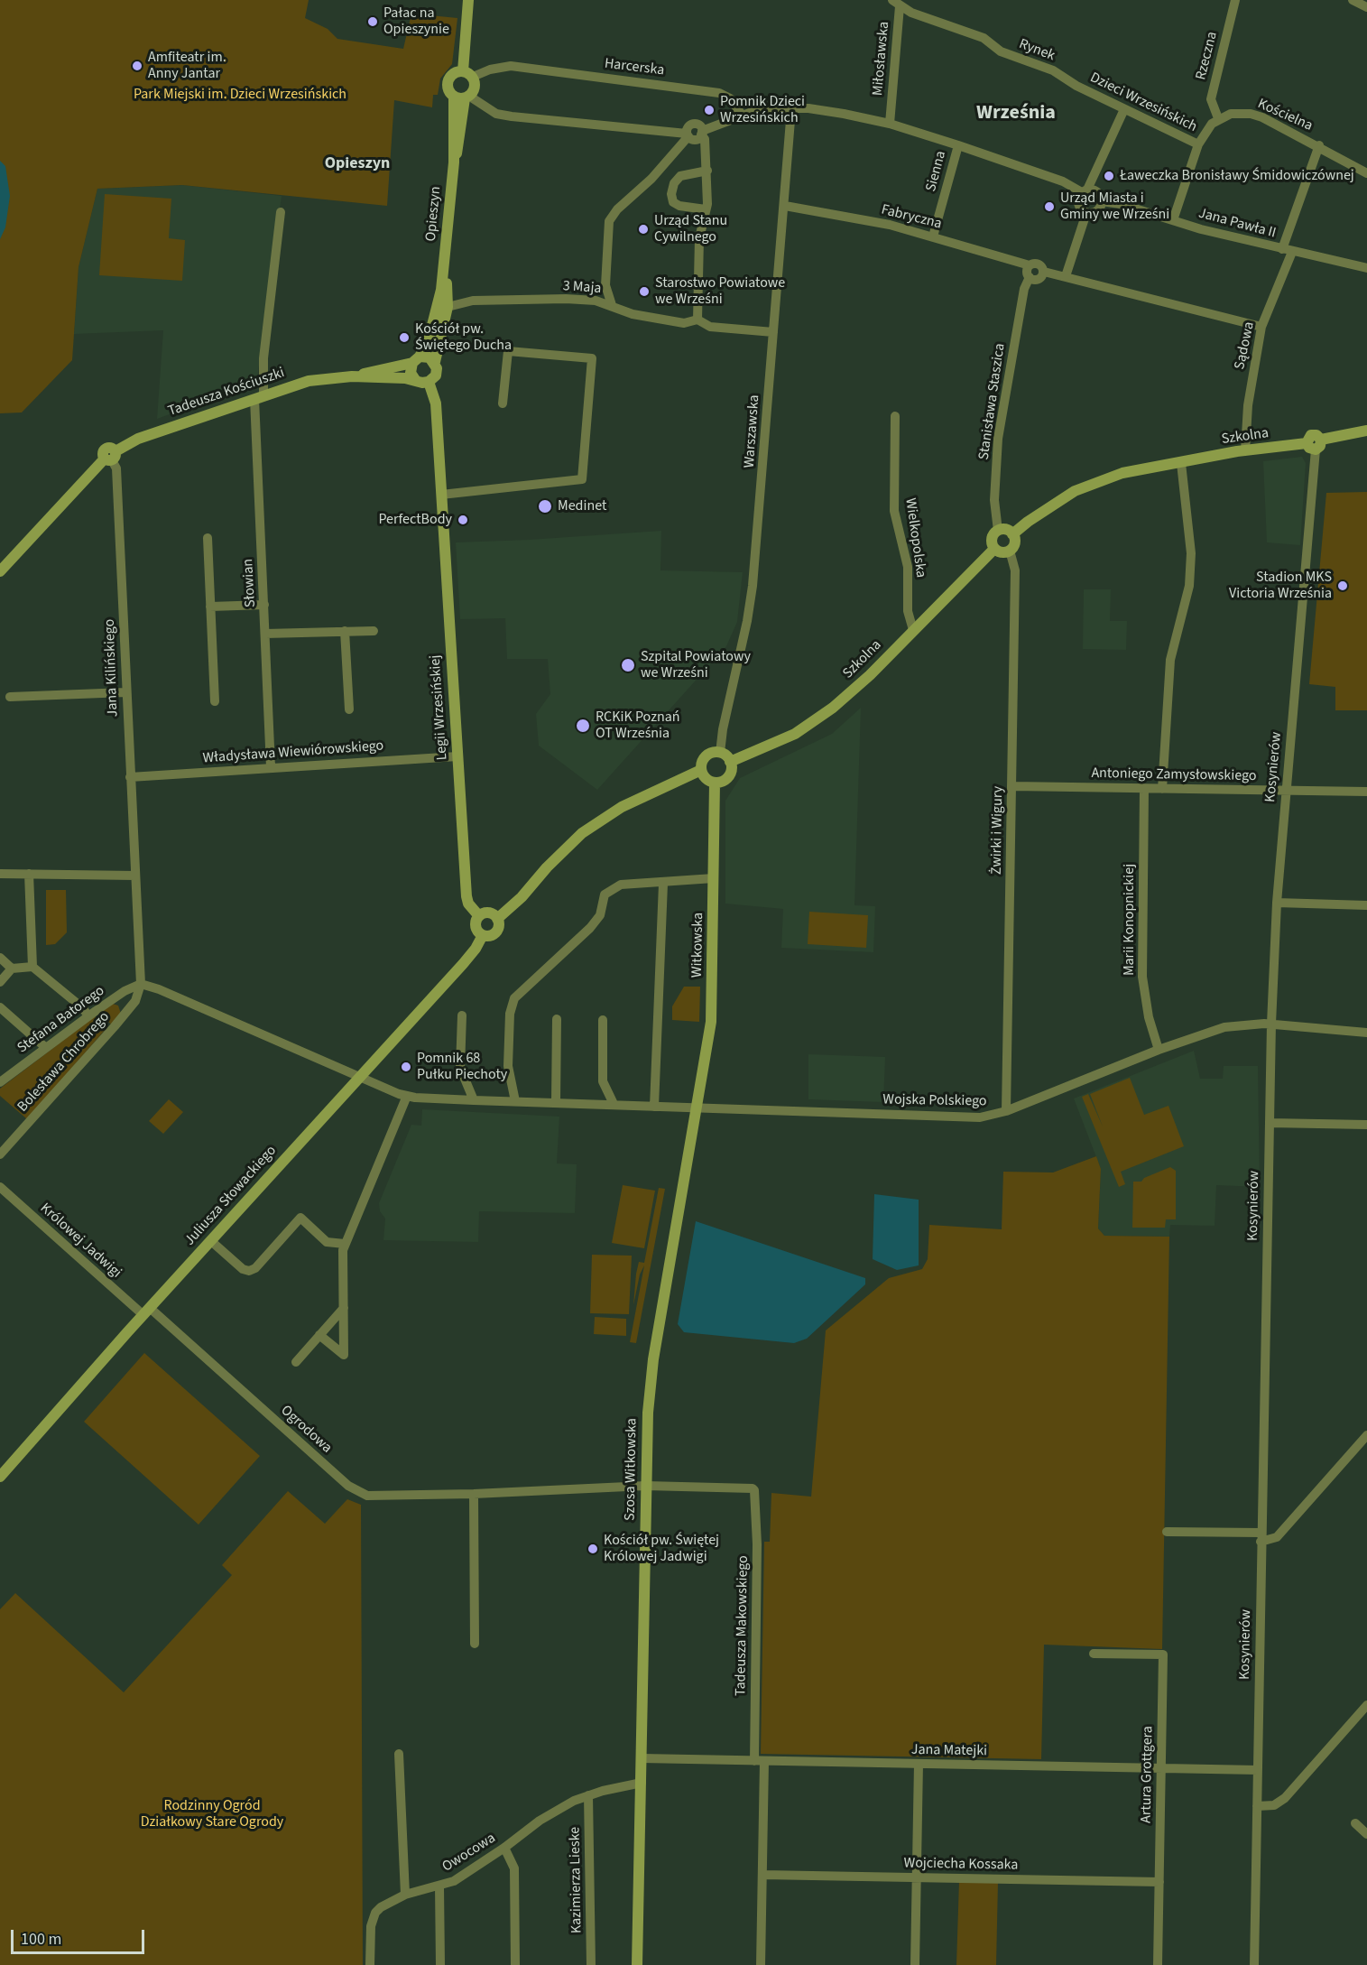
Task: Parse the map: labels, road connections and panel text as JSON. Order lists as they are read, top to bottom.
{
  "streets": {
    "street": [
      "Rynek",
      "Rzeczna",
      "Miłosławska",
      "Harcerska",
      "Dzieci Wrzesińskich",
      "Kościelna",
      "Sienna",
      "Opieszyn",
      "Fabryczna",
      "Jana Pawła II",
      "3 Maja",
      "Sądowa",
      "Tadeusza Kościuszki",
      "Stanisława Staszica",
      "Warszawska",
      "Szkolna",
      "Wielkopolska",
      "Słowian",
      "Jana Kilińskiego",
      "Legii Wrzesińskiej",
      "Władysława Wiewiórowskiego",
      "Kosynierów",
      "Antoniego Zamysłowskiego",
      "Żwirki i Wigury",
      "Marii Konopnickiej",
      "Witkowska",
      "Stefana Batorego",
      "Bolesława Chrobrego",
      "Wojska Polskiego",
      "Juliusza Słowackiego",
      "Królowej Jadwigi",
      "Ogrodowa",
      "Szosa Witkowska",
      "Tadeusza Makowskiego",
      "Jana Matejki",
      "Artura Grottgera",
      "Owocowa",
      "Wojciecha Kossaka",
      "Kazimierza Lieske"
    ]
  },
  "crossings": [
    ["Rynek", "Miłosławska"],
    ["Rynek", "Dzieci Wrzesińskich"],
    ["Rzeczna", "Kościelna"],
    ["Harcerska", "Opieszyn"],
    ["Kościelna", "Sądowa"],
    ["Sienna", "Fabryczna"],
    ["Opieszyn", "3 Maja"],
    ["Opieszyn", "Tadeusza Kościuszki"],
    ["Opieszyn", "Legii Wrzesińskiej"],
    ["Fabryczna", "Stanisława Staszica"],
    ["Fabryczna", "Warszawska"],
    ["Jana Pawła II", "Sądowa"],
    ["3 Maja", "Warszawska"],
    ["Sądowa", "Szkolna"],
    ["Tadeusza Kościuszki", "Słowian"],
    ["Tadeusza Kościuszki", "Jana Kilińskiego"],
    ["Tadeusza Kościuszki", "Legii Wrzesińskiej"],
    ["Stanisława Staszica", "Szkolna"],
    ["Stanisława Staszica", "Żwirki i Wigury"],
    ["Warszawska", "Szkolna"],
    ["Warszawska", "Witkowska"],
    ["Szkolna", "Wielkopolska"],
    ["Szkolna", "Kosynierów"],
    ["Szkolna", "Żwirki i Wigury"],
    ["Szkolna", "Witkowska"],
    ["Słowian", "Władysława Wiewiórowskiego"],
    ["Jana Kilińskiego", "Władysława Wiewiórowskiego"],
    ["Jana Kilińskiego", "Stefana Batorego"],
    ["Jana Kilińskiego", "Bolesława Chrobrego"],
    ["Jana Kilińskiego", "Wojska Polskiego"],
    ["Legii Wrzesińskiej", "Władysława Wiewiórowskiego"],
    ["Legii Wrzesińskiej", "Juliusza Słowackiego"],
    ["Kosynierów", "Antoniego Zamysłowskiego"],
    ["Kosynierów", "Wojska Polskiego"],
    ["Kosynierów", "Jana Matejki"],
    ["Antoniego Zamysłowskiego", "Żwirki i Wigury"],
    ["Antoniego Zamysłowskiego", "Marii Konopnickiej"],
    ["Żwirki i Wigury", "Wojska Polskiego"],
    ["Marii Konopnickiej", "Wojska Polskiego"],
    ["Witkowska", "Wojska Polskiego"],
    ["Witkowska", "Szosa Witkowska"],
    ["Stefana Batorego", "Bolesława Chrobrego"],
    ["Stefana Batorego", "Wojska Polskiego"],
    ["Bolesława Chrobrego", "Wojska Polskiego"],
    ["Wojska Polskiego", "Juliusza Słowackiego"],
    ["Wojska Polskiego", "Szosa Witkowska"],
    ["Juliusza Słowackiego", "Królowej Jadwigi"],
    ["Juliusza Słowackiego", "Ogrodowa"],
    ["Królowej Jadwigi", "Ogrodowa"],
    ["Ogrodowa", "Szosa Witkowska"],
    ["Ogrodowa", "Tadeusza Makowskiego"],
    ["Szosa Witkowska", "Jana Matejki"],
    ["Szosa Witkowska", "Owocowa"],
    ["Tadeusza Makowskiego", "Jana Matejki"],
    ["Tadeusza Makowskiego", "Wojciecha Kossaka"],
    ["Jana Matejki", "Artura Grottgera"],
    ["Artura Grottgera", "Wojciecha Kossaka"],
    ["Owocowa", "Kazimierza Lieske"]
  ],
  "districts": ["Września", "Opieszyn"],
  "parks": ["Park Miejski im. Dzieci Wrzesińskich", "Rodzinny Ogród Działkowy Stare Ogrody"],
  "places": [
    "Pałac na Opieszynie",
    "Amfiteatr im. Anny Jantar",
    "Pomnik Dzieci Wrzesińskich",
    "Ławeczka Bronisławy Śmidowiczównej",
    "Urząd Miasta i Gminy we Wrześni",
    "Urząd Stanu Cywilnego",
    "Starostwo Powiatowe we Wrześni",
    "Kościół pw. Świętego Ducha",
    "Medinet",
    "PerfectBody",
    "Stadion MKS Victoria Września",
    "Szpital Powiatowy we Wrześni",
    "RCKiK Poznań OT Września",
    "Pomnik 68 Pułku Piechoty",
    "Kościół pw. Świętej Królowej Jadwigi"
  ],
  "scale_bar": "100 m"
}
